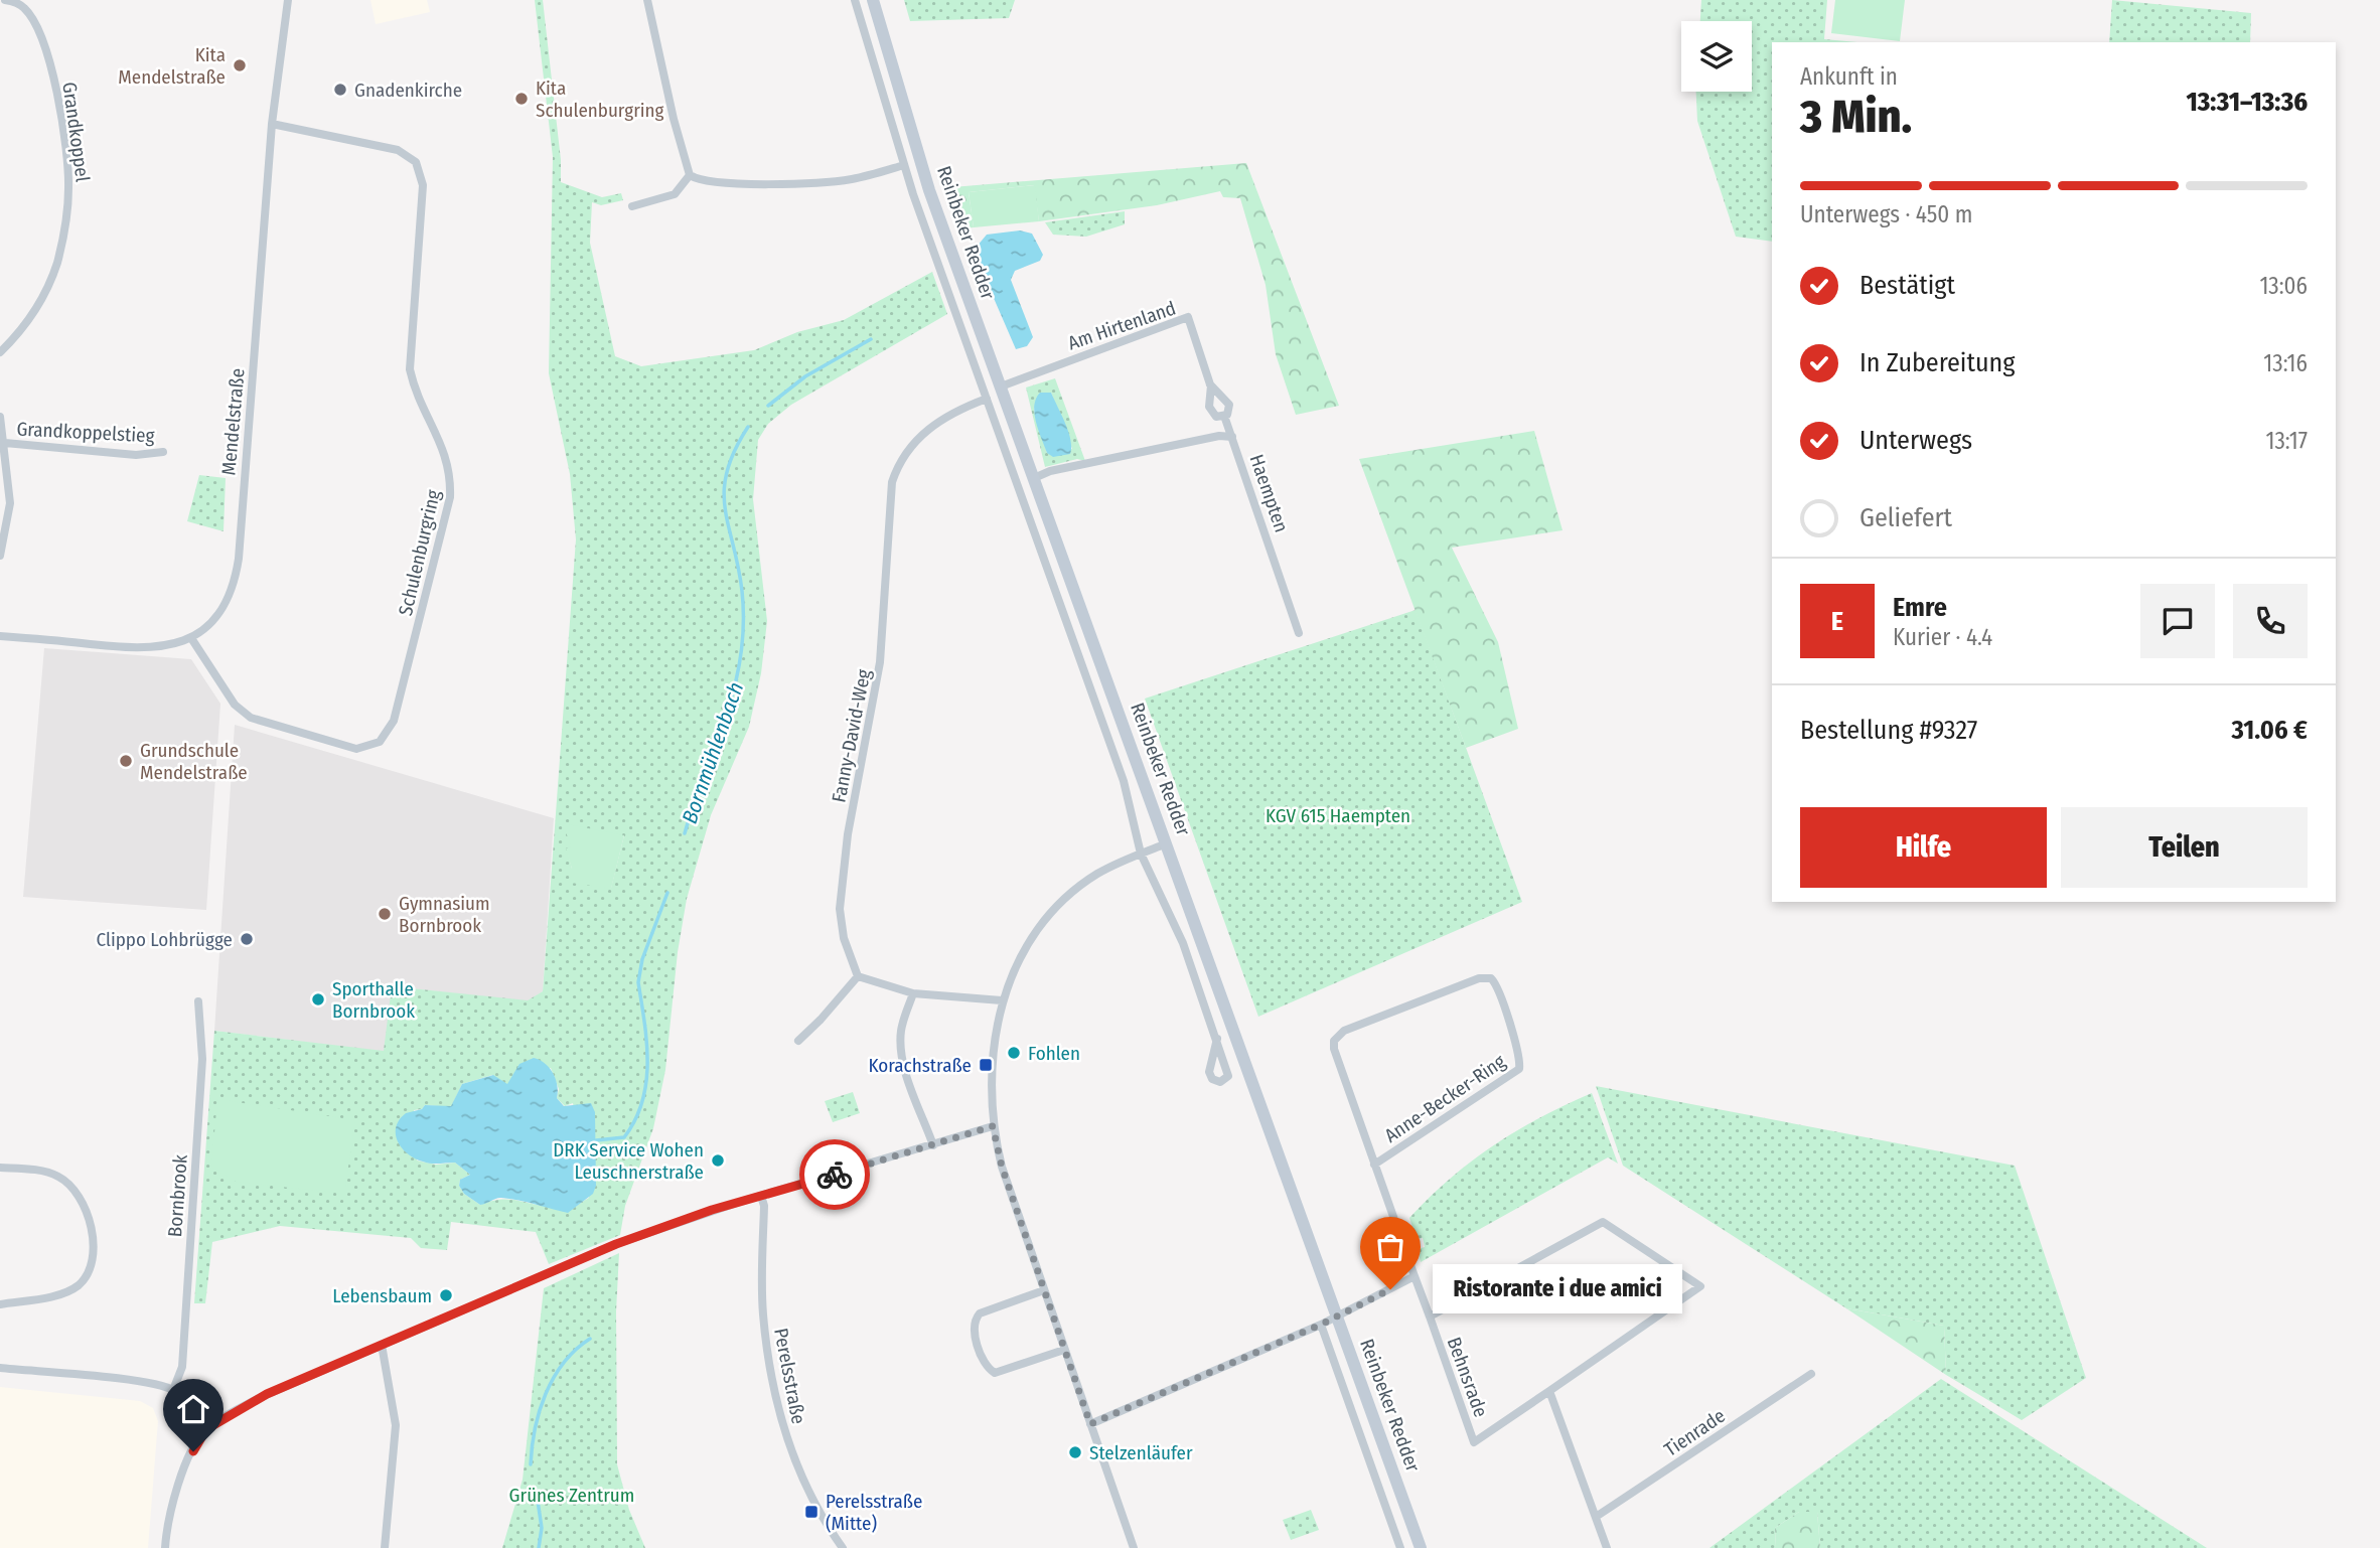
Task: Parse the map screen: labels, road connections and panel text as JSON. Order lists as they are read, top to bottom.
{
  "streets": {
    "main road": ["Reinbeker Redder"],
    "street": [
      "Grandkoppel",
      "Am Hirtenland",
      "Mendelstraße",
      "Grandkoppelstieg",
      "Haempten",
      "Schulenburgring",
      "Fanny-David-Weg",
      "Anne-Becker-Ring",
      "Bornbrook",
      "Perelsstraße",
      "Behnsrade",
      "Tienrade"
    ]
  },
  "crossings": [
    ["Reinbeker Redder", "Am Hirtenland"],
    ["Reinbeker Redder", "Haempten"],
    ["Reinbeker Redder", "Fanny-David-Weg"],
    ["Am Hirtenland", "Haempten"],
    ["Mendelstraße", "Schulenburgring"],
    ["Anne-Becker-Ring", "Behnsrade"]
  ],
  "water": ["Bornmühlenbach"],
  "parks": ["KGV 615 Haempten", "Grünes Zentrum"],
  "places": {
    "other": [
      "Kita Mendelstraße",
      "Gnadenkirche",
      "Kita Schulenburgring",
      "Grundschule Mendelstraße",
      "Gymnasium Bornbrook",
      "Clippo Lohbrügge",
      "Sporthalle Bornbrook",
      "Fohlen",
      "DRK Service Wohen Leuschnerstraße",
      "Ristorante i due amici",
      "Lebensbaum",
      "Stelzenläufer"
    ],
    "transit": ["Korachstraße", "Perelsstraße (Mitte)"]
  },
  "page": {
    "heading": ["3 Min.", "Ankunft in", "13:31–13:36"],
    "panel": [
      "Emre",
      "Kurier · 4.4",
      "Bestellung #9327",
      "31.06 €"
    ],
    "bar": "Unterwegs · 450 m",
    "list": [
      ["Bestätigt", "13:06"],
      ["In Zubereitung", "13:16"],
      ["Unterwegs", "13:17"],
      "Geliefert"
    ],
    "round": "E",
    "buttons": ["Hilfe", "Teilen"],
    "bubble": "Ristorante i due amici"
  }
}
